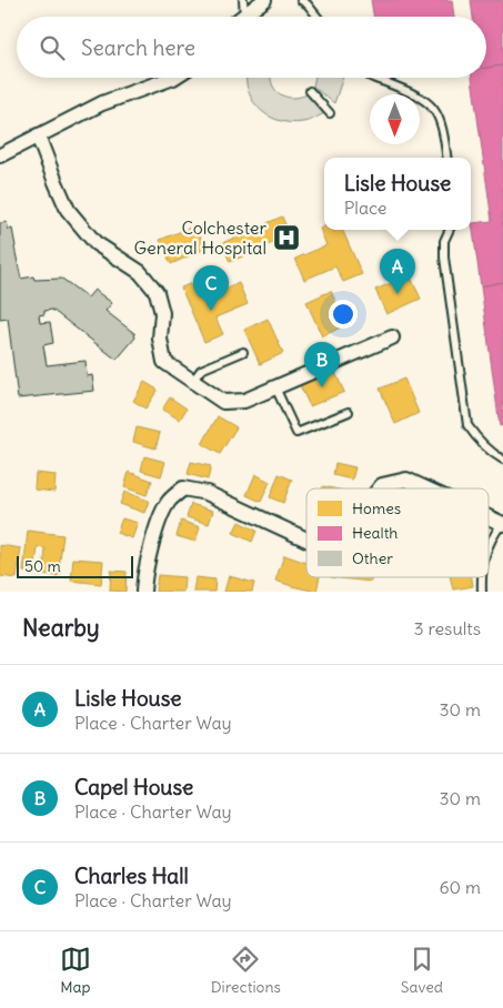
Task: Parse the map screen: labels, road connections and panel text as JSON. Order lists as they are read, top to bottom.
{
  "places": {
    "hospital": ["Colchester General Hospital"]
  },
  "legend": ["Homes", "Health", "Other"],
  "scale_bar": "50 m",
  "north": "bottom",
  "page": {
    "search": "Search here",
    "popup": ["Lisle House", "Place"],
    "pins": ["A", "C", "B"],
    "scale": "50 m",
    "heading": ["Nearby", "3 results"],
    "list": [
      {
        "mark": "A",
        "name": "Lisle House",
        "note": "Place · Charter Way",
        "value": "30 m"
      },
      {
        "mark": "B",
        "name": "Capel House",
        "note": "Place · Charter Way",
        "value": "30 m"
      },
      {
        "mark": "C",
        "name": "Charles Hall",
        "note": "Place · Charter Way",
        "value": "60 m"
      }
    ],
    "nav": ["Map", "Directions", "Saved"]
  }
}
